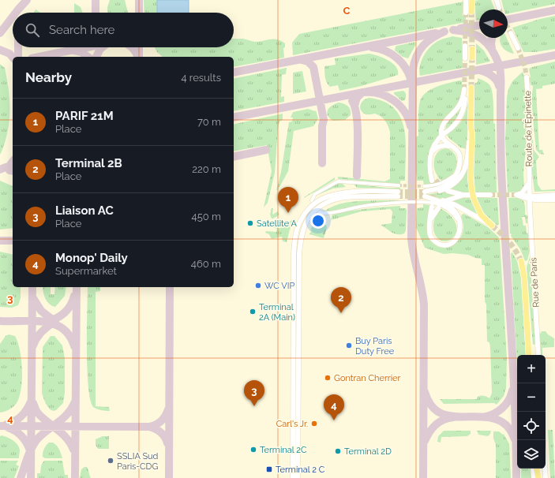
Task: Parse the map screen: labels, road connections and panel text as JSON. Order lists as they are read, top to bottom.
{
  "streets": {
    "main road": ["Route de l'Épinette", "Rue de Paris"]
  },
  "crossings": [
    ["Route de l'Épinette", "Rue de Paris"]
  ],
  "places": {
    "other": [
      "Satellite A",
      "WC VIP",
      "Terminal 2A (Main)",
      "Buy Paris Duty Free",
      "Gontran Cherrier",
      "Carl's Jr.",
      "Terminal 2C",
      "Terminal 2D",
      "SSLIA Sud Paris-CDG"
    ],
    "transit": ["Terminal 2 C"]
  },
  "north": "right",
  "page": {
    "search": "Search here",
    "heading": ["Nearby", "4 results"],
    "list": [
      {
        "mark": "1",
        "name": "PARIF 21M",
        "note": "Place",
        "value": "70 m"
      },
      {
        "mark": "2",
        "name": "Terminal 2B",
        "note": "Place",
        "value": "220 m"
      },
      {
        "mark": "3",
        "name": "Liaison AC",
        "note": "Place",
        "value": "450 m"
      },
      {
        "mark": "4",
        "name": "Monop' Daily",
        "note": "Supermarket",
        "value": "460 m"
      }
    ],
    "pins": [
      "1",
      "2",
      "3",
      "4"
    ],
    "map_buttons": ["+", "−"]
  },
  "grid": {
    "columns": ["C"],
    "rows": ["3", "4"]
  }
}
